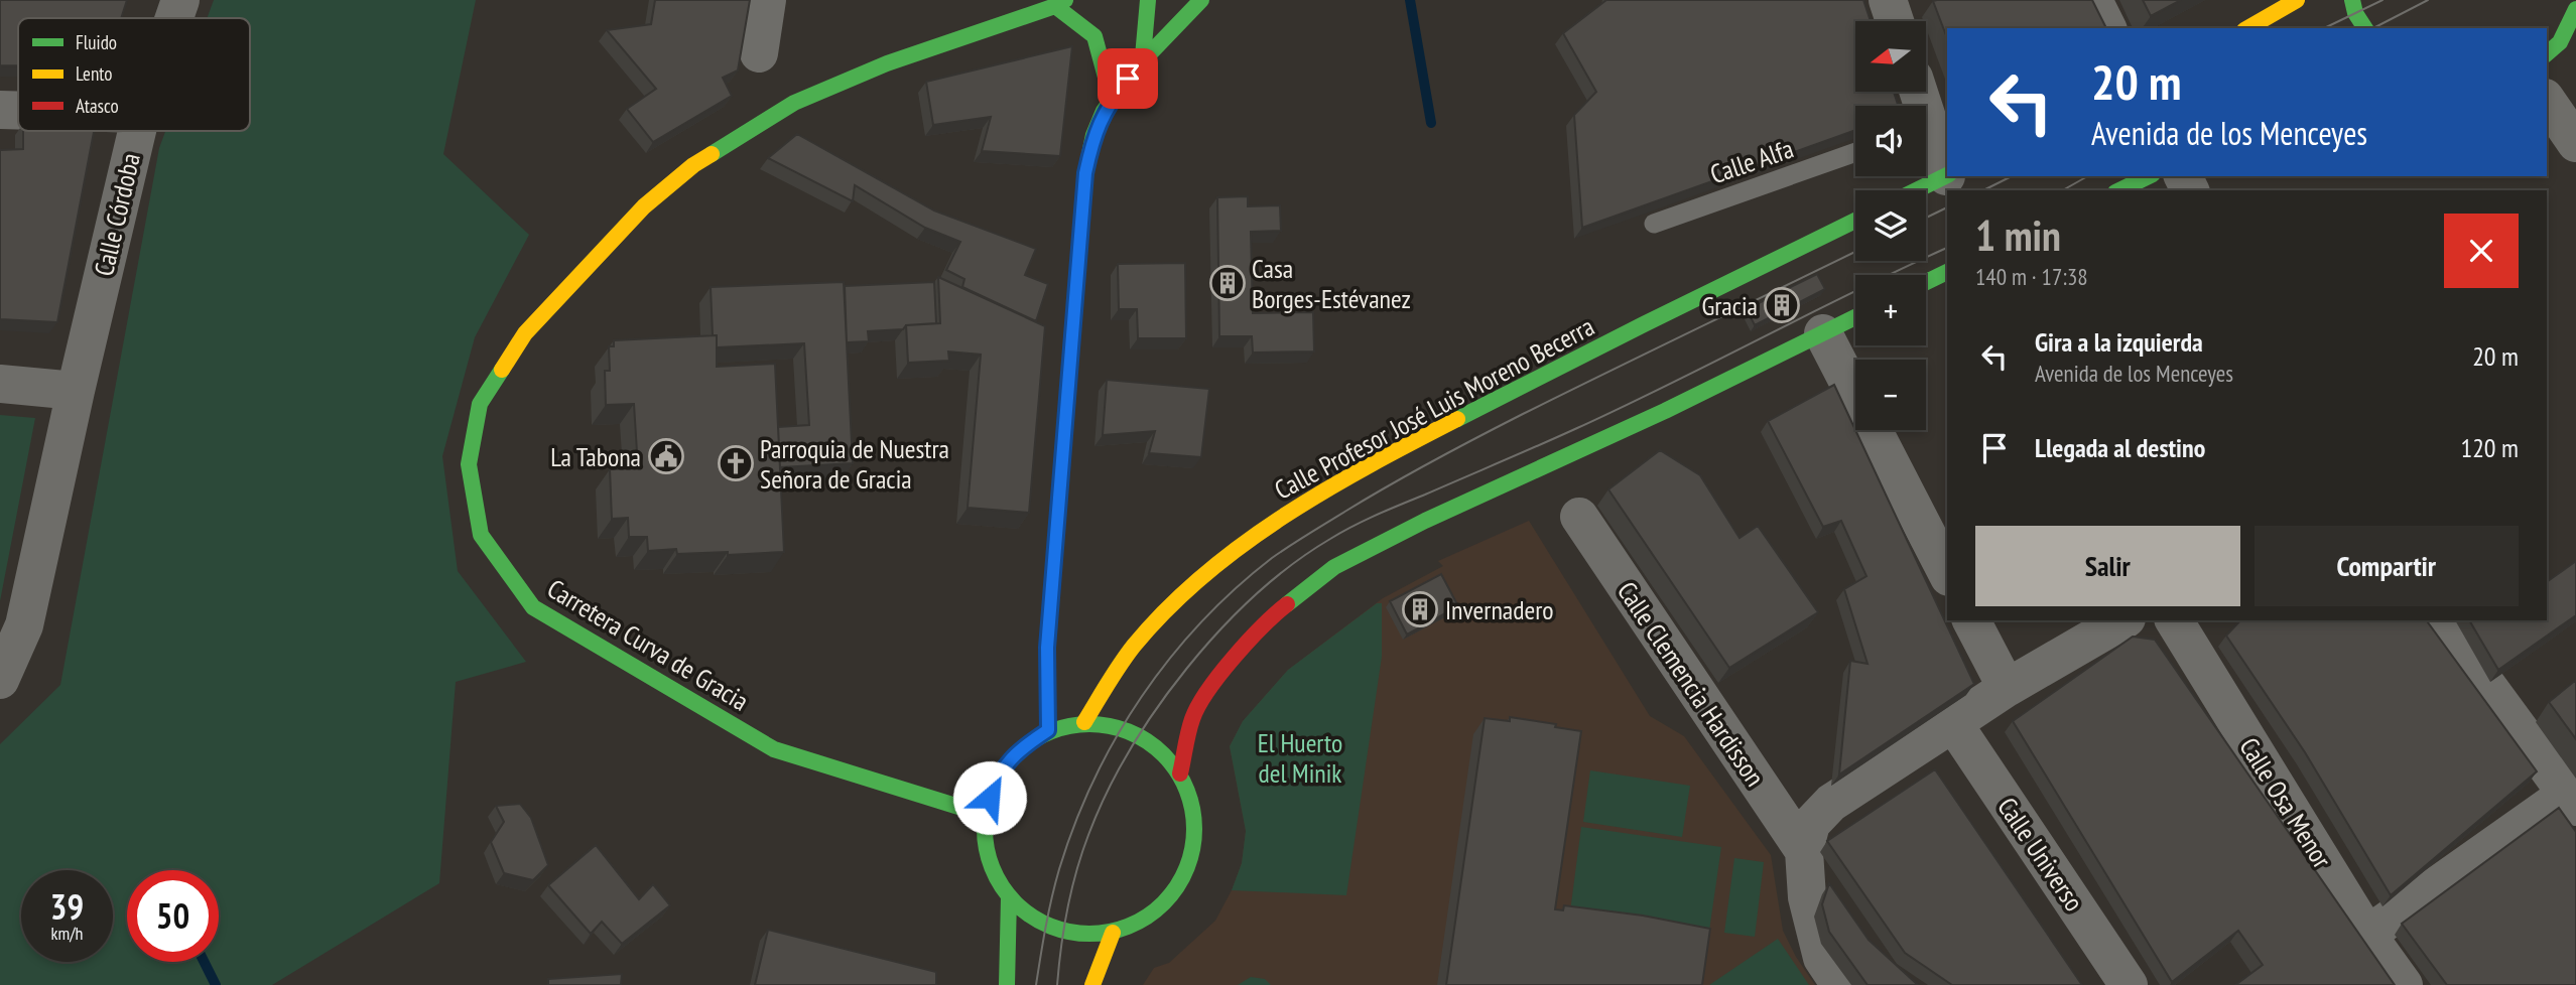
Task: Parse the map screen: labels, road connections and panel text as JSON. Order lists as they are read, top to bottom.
{
  "streets": {
    "main road": ["Calle Profesor José Luis Moreno Becerra", "Carretera Curva de Gracia"],
    "street": [
      "Calle Córdoba",
      "Calle Clemencia Hardisson",
      "Calle Osa Menor",
      "Calle Universo"
    ],
    "lane": ["Calle Alfa"]
  },
  "crossings": [
    ["Calle Profesor José Luis Moreno Becerra", "Carretera Curva de Gracia"]
  ],
  "parks": ["El Huerto del Minik"],
  "places": {
    "building": ["Casa Borges-Estévanez", "Gracia", "Invernadero"],
    "public building": ["La Tabona"],
    "church": ["Parroquia de Nuestra Señora de Gracia"]
  },
  "legend": ["Fluido", "Lento", "Atasco"],
  "north": "left",
  "page": {
    "map_buttons": ["+", "−"],
    "turn": ["20 m", "Avenida de los Menceyes"],
    "heading": ["1 min", "140 m · 17:38"],
    "list": [
      {
        "name": "Gira a la izquierda",
        "note": "Avenida de los Menceyes",
        "value": "20 m"
      },
      {
        "name": "Llegada al destino",
        "value": "120 m"
      }
    ],
    "buttons": ["Salir", "Compartir"],
    "speed": "39 km/h",
    "limit": "50"
  }
}
